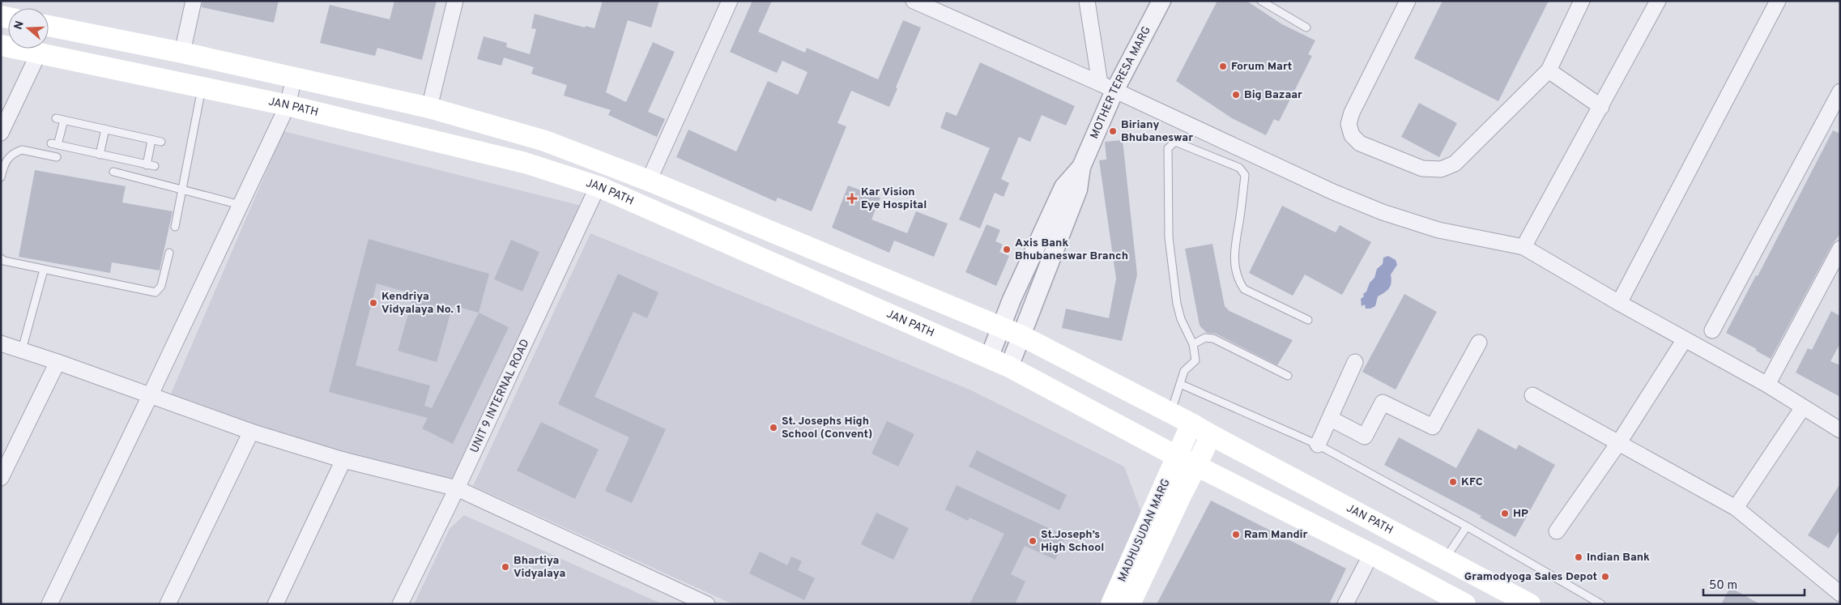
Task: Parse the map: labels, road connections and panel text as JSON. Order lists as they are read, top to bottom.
{
  "streets": {
    "main road": ["JAN PATH", "MADHUSUDAN MARG"],
    "street": ["MOTHER TERESA MARG", "UNIT 9 INTERNAL ROAD"]
  },
  "crossings": [
    ["MOTHER TERESA MARG", "JAN PATH"],
    ["JAN PATH", "UNIT 9 INTERNAL ROAD"],
    ["JAN PATH", "MADHUSUDAN MARG"]
  ],
  "places": {
    "other": [
      "Forum Mart",
      "Big Bazaar",
      "Biriany Bhubaneswar",
      "Axis Bank Bhubaneswar Branch",
      "Kendriya Vidyalaya No. 1",
      "St. Josephs High School (Convent)",
      "KFC",
      "HP",
      "Ram Mandir",
      "St.Joseph’s High School",
      "Indian Bank",
      "Bhartiya Vidyalaya",
      "Gramodyoga Sales Depot"
    ],
    "health": ["Kar Vision Eye Hospital"]
  },
  "scale_bar": "50 m",
  "north": "left"
}
